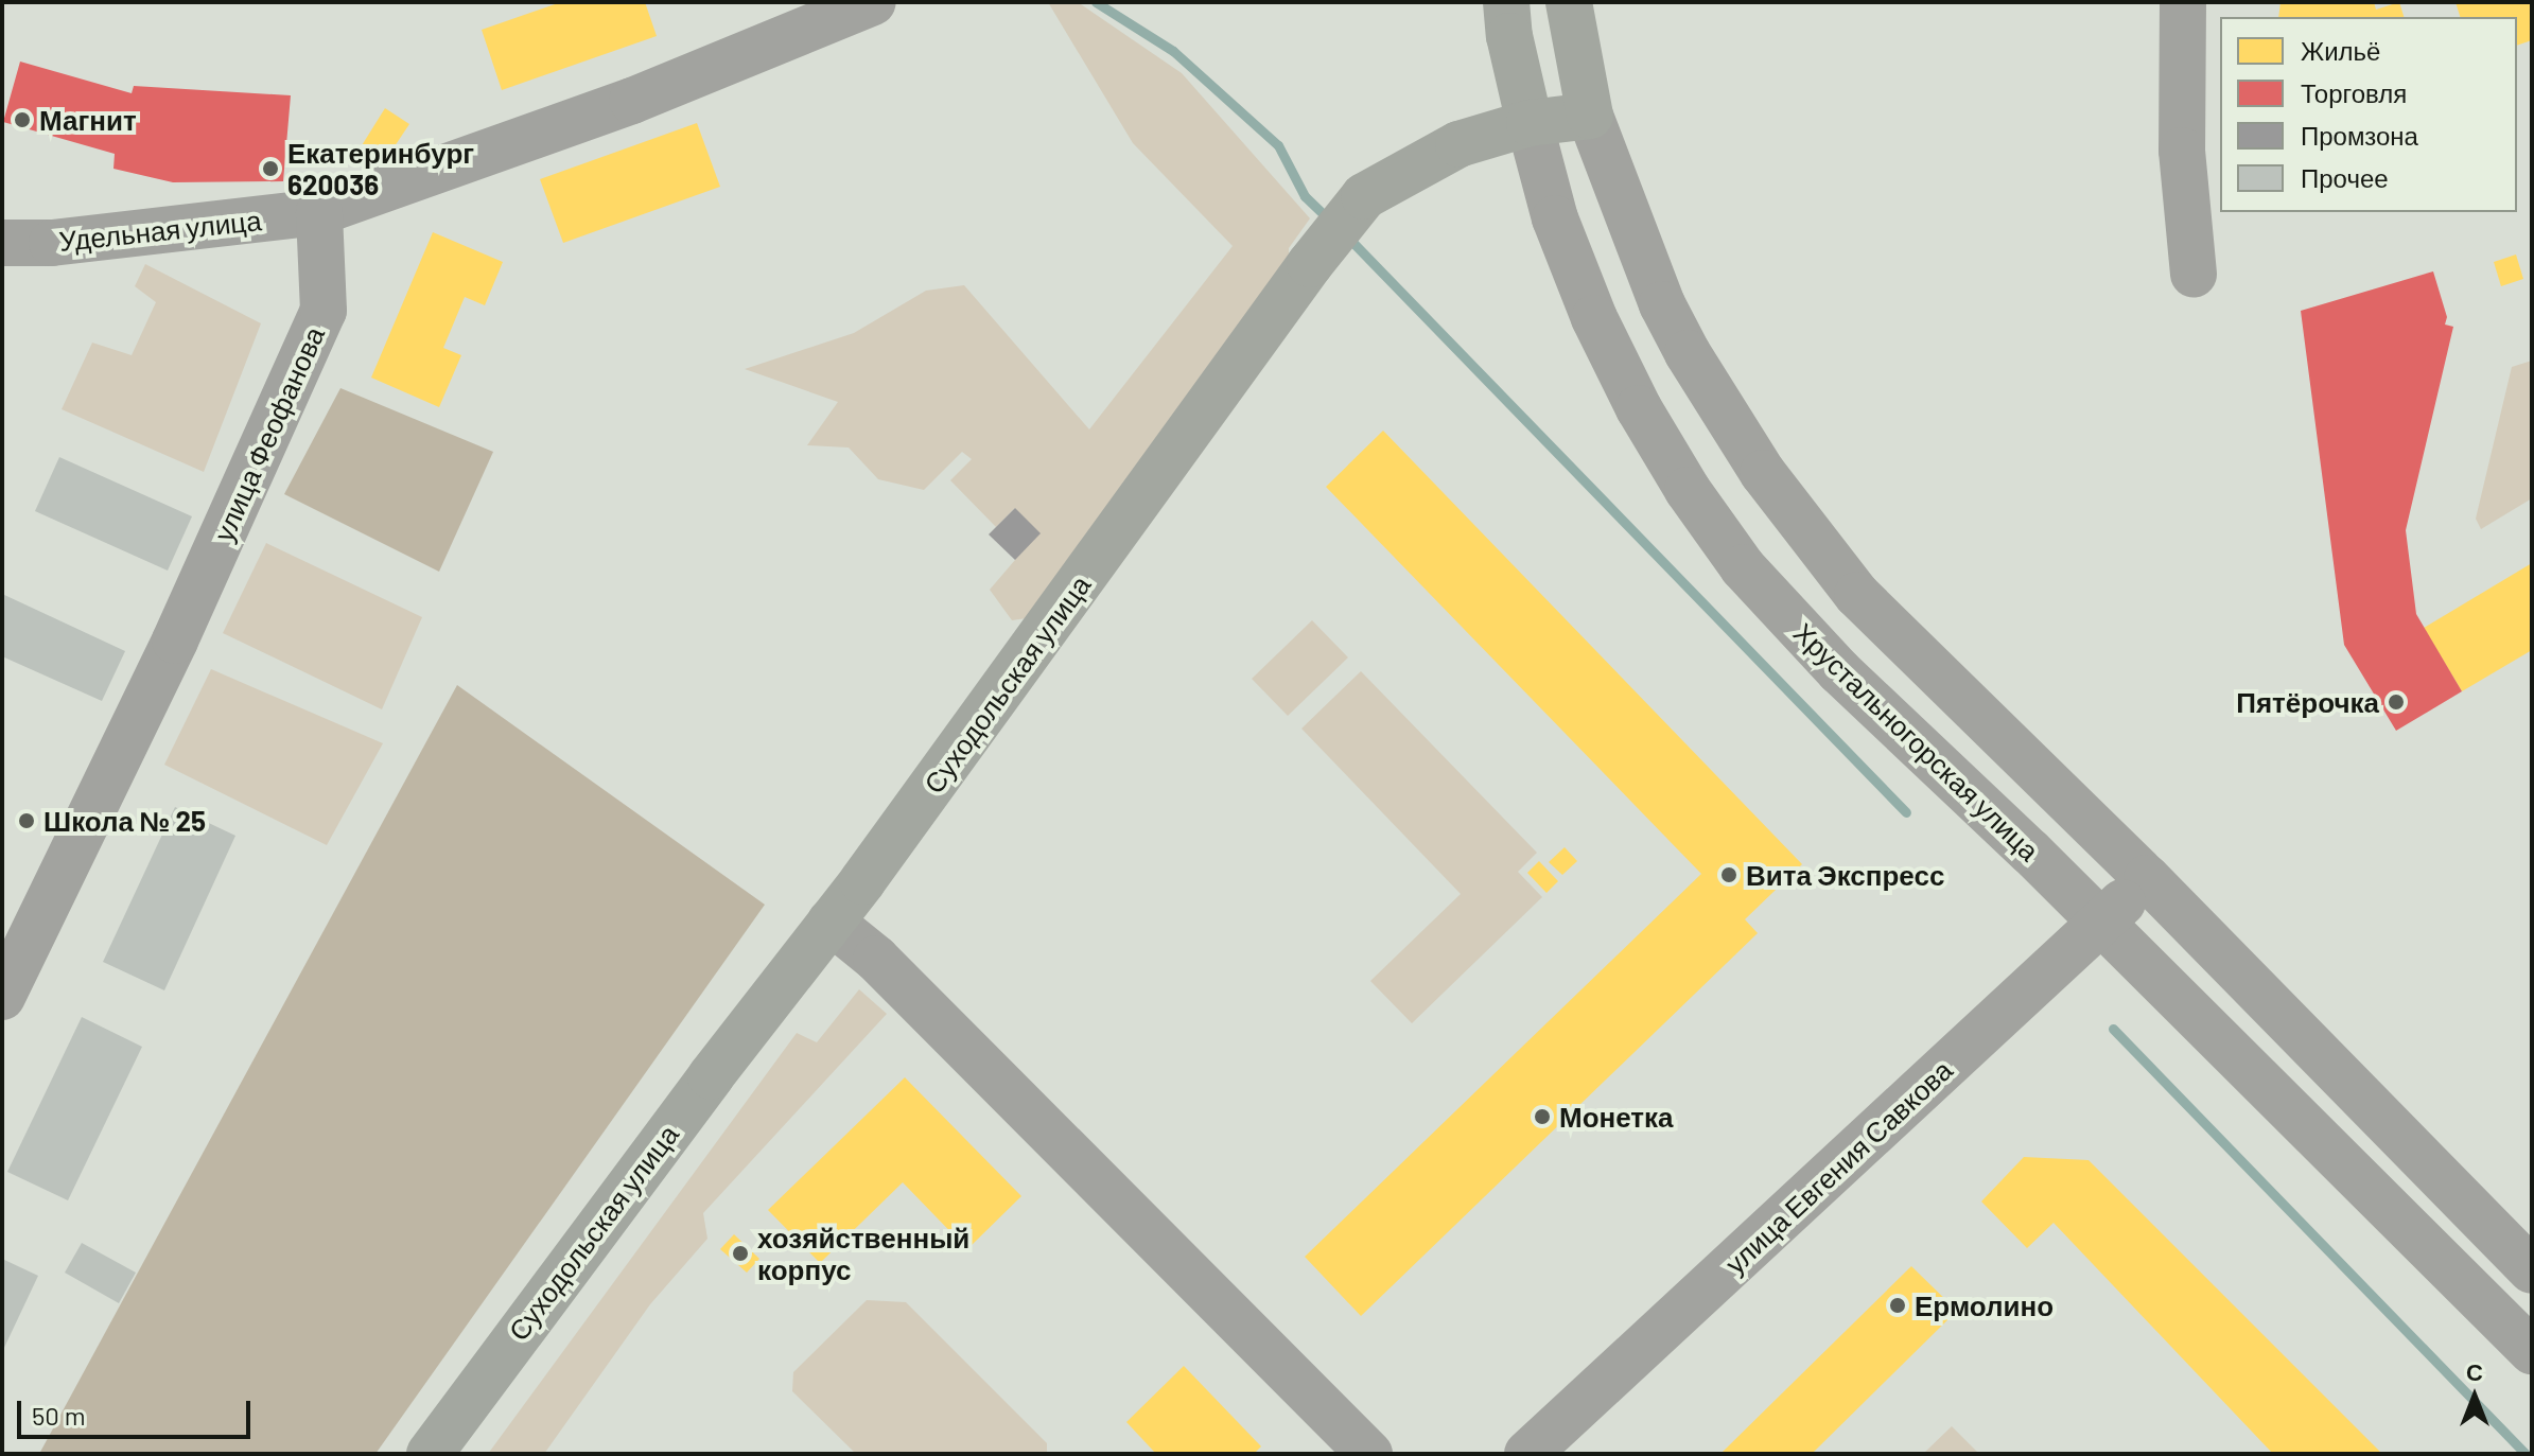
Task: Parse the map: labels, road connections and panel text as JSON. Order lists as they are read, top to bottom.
{
  "streets": {
    "main road": ["Суходольская улица", "Хрустальногорская улица"],
    "street": ["Удельная улица", "улица Феофанова", "улица Евгения Савкова"]
  },
  "crossings": [
    ["Удельная улица", "улица Феофанова"],
    ["Суходольская улица", "Хрустальногорская улица"],
    ["Хрустальногорская улица", "улица Евгения Савкова"]
  ],
  "places": [
    "Магнит",
    "Екатеринбург 620036",
    "Пятёрочка",
    "Школа № 25",
    "Вита Экспресс",
    "Монетка",
    "хозяйственный корпус",
    "Ермолино"
  ],
  "legend": [
    "Жильё",
    "Торговля",
    "Промзона",
    "Прочее"
  ],
  "scale_bar": "50 m",
  "north": "top"
}
